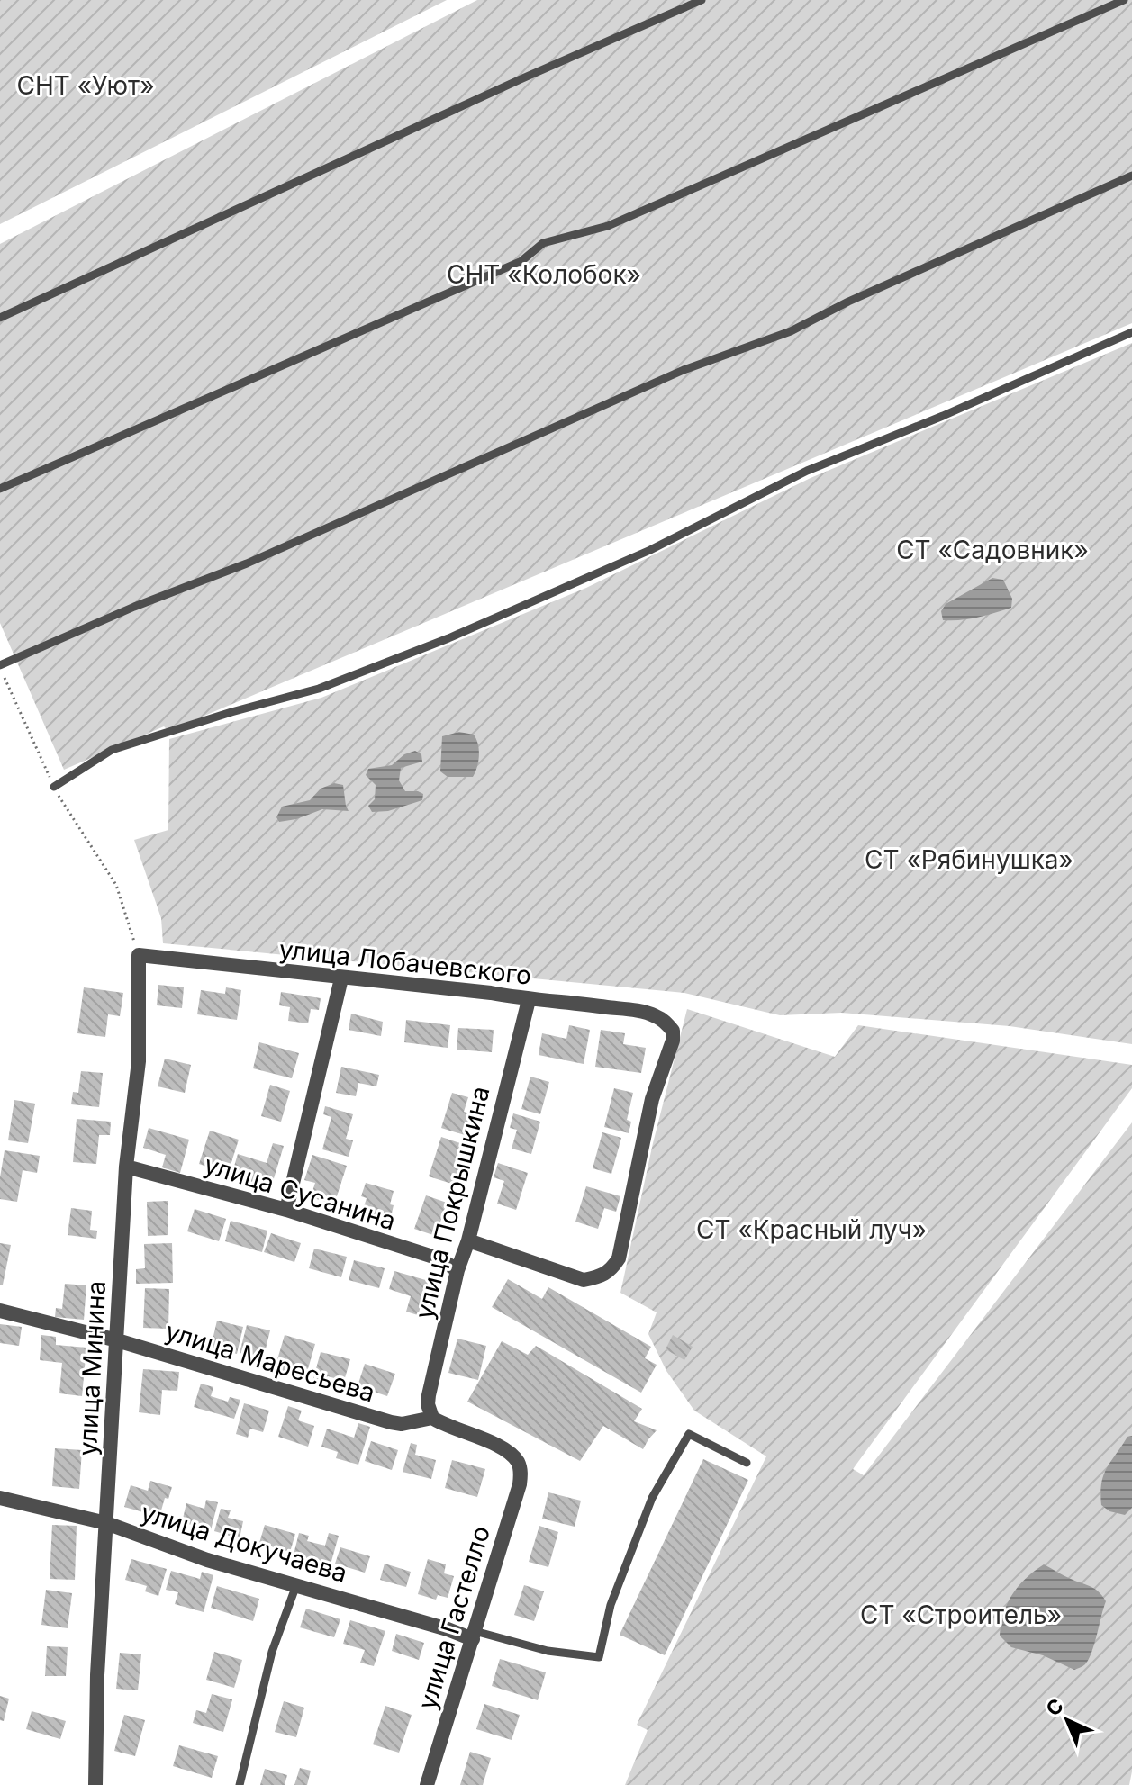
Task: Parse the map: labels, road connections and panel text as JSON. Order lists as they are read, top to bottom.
{
  "streets": {
    "street": [
      "улица Лобачевского",
      "улица Сусанина",
      "улица Покрышкина",
      "улица Маресьева",
      "улица Минина",
      "улица Докучаева",
      "улица Гастелло"
    ]
  },
  "crossings": [
    ["улица Лобачевского", "улица Покрышкина"],
    ["улица Лобачевского", "улица Минина"],
    ["улица Сусанина", "улица Покрышкина"],
    ["улица Сусанина", "улица Минина"],
    ["улица Покрышкина", "улица Маресьева"],
    ["улица Покрышкина", "улица Гастелло"],
    ["улица Маресьева", "улица Минина"],
    ["улица Маресьева", "улица Гастелло"],
    ["улица Минина", "улица Докучаева"],
    ["улица Докучаева", "улица Гастелло"]
  ],
  "parks": [
    "СНТ «Уют»",
    "СНТ «Колобок»",
    "СТ «Садовник»",
    "СТ «Рябинушка»",
    "СТ «Красный луч»",
    "СТ «Строитель»"
  ],
  "north": "top left"
}
